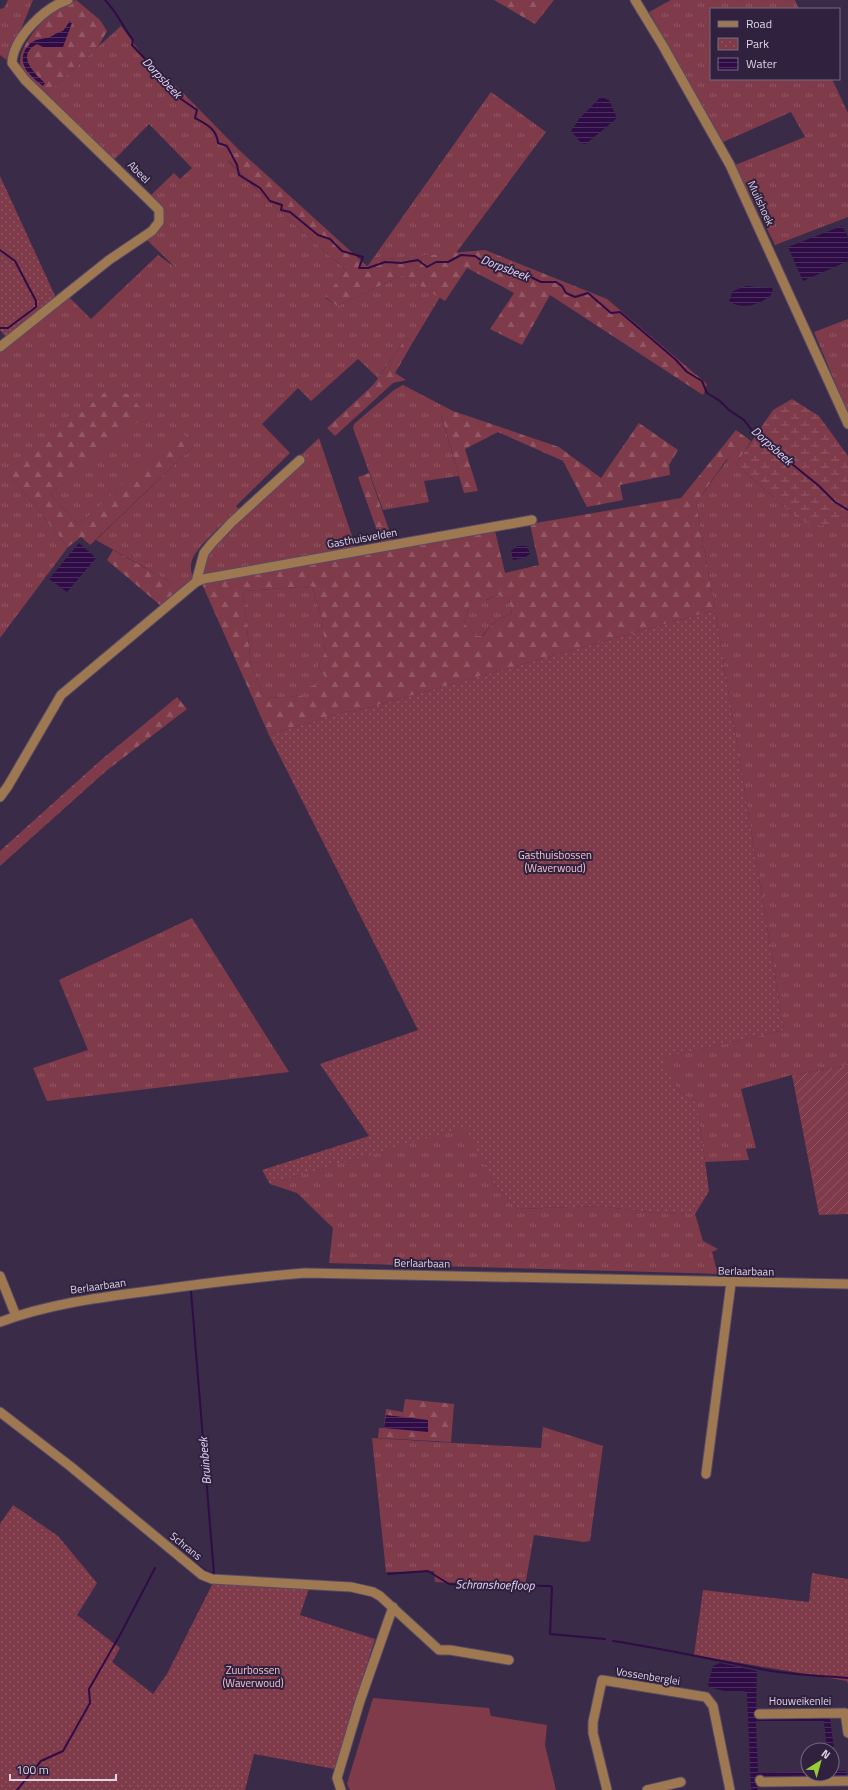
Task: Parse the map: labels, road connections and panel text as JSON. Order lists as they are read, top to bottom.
{
  "streets": {
    "street": [
      "Abeel",
      "Muilshoek",
      "Gasthuisvelden",
      "Berlaarbaan",
      "Schrans",
      "Vossenberglei",
      "Houweikenlei"
    ]
  },
  "water": ["Dorpsbeek", "Bruinbeek", "Schranshoefloop"],
  "parks": ["Gasthuisbossen (Waverwoud)", "Zuurbossen (Waverwoud)"],
  "legend": ["Road", "Park", "Water"],
  "scale_bar": "100 m",
  "north": "top right"
}
